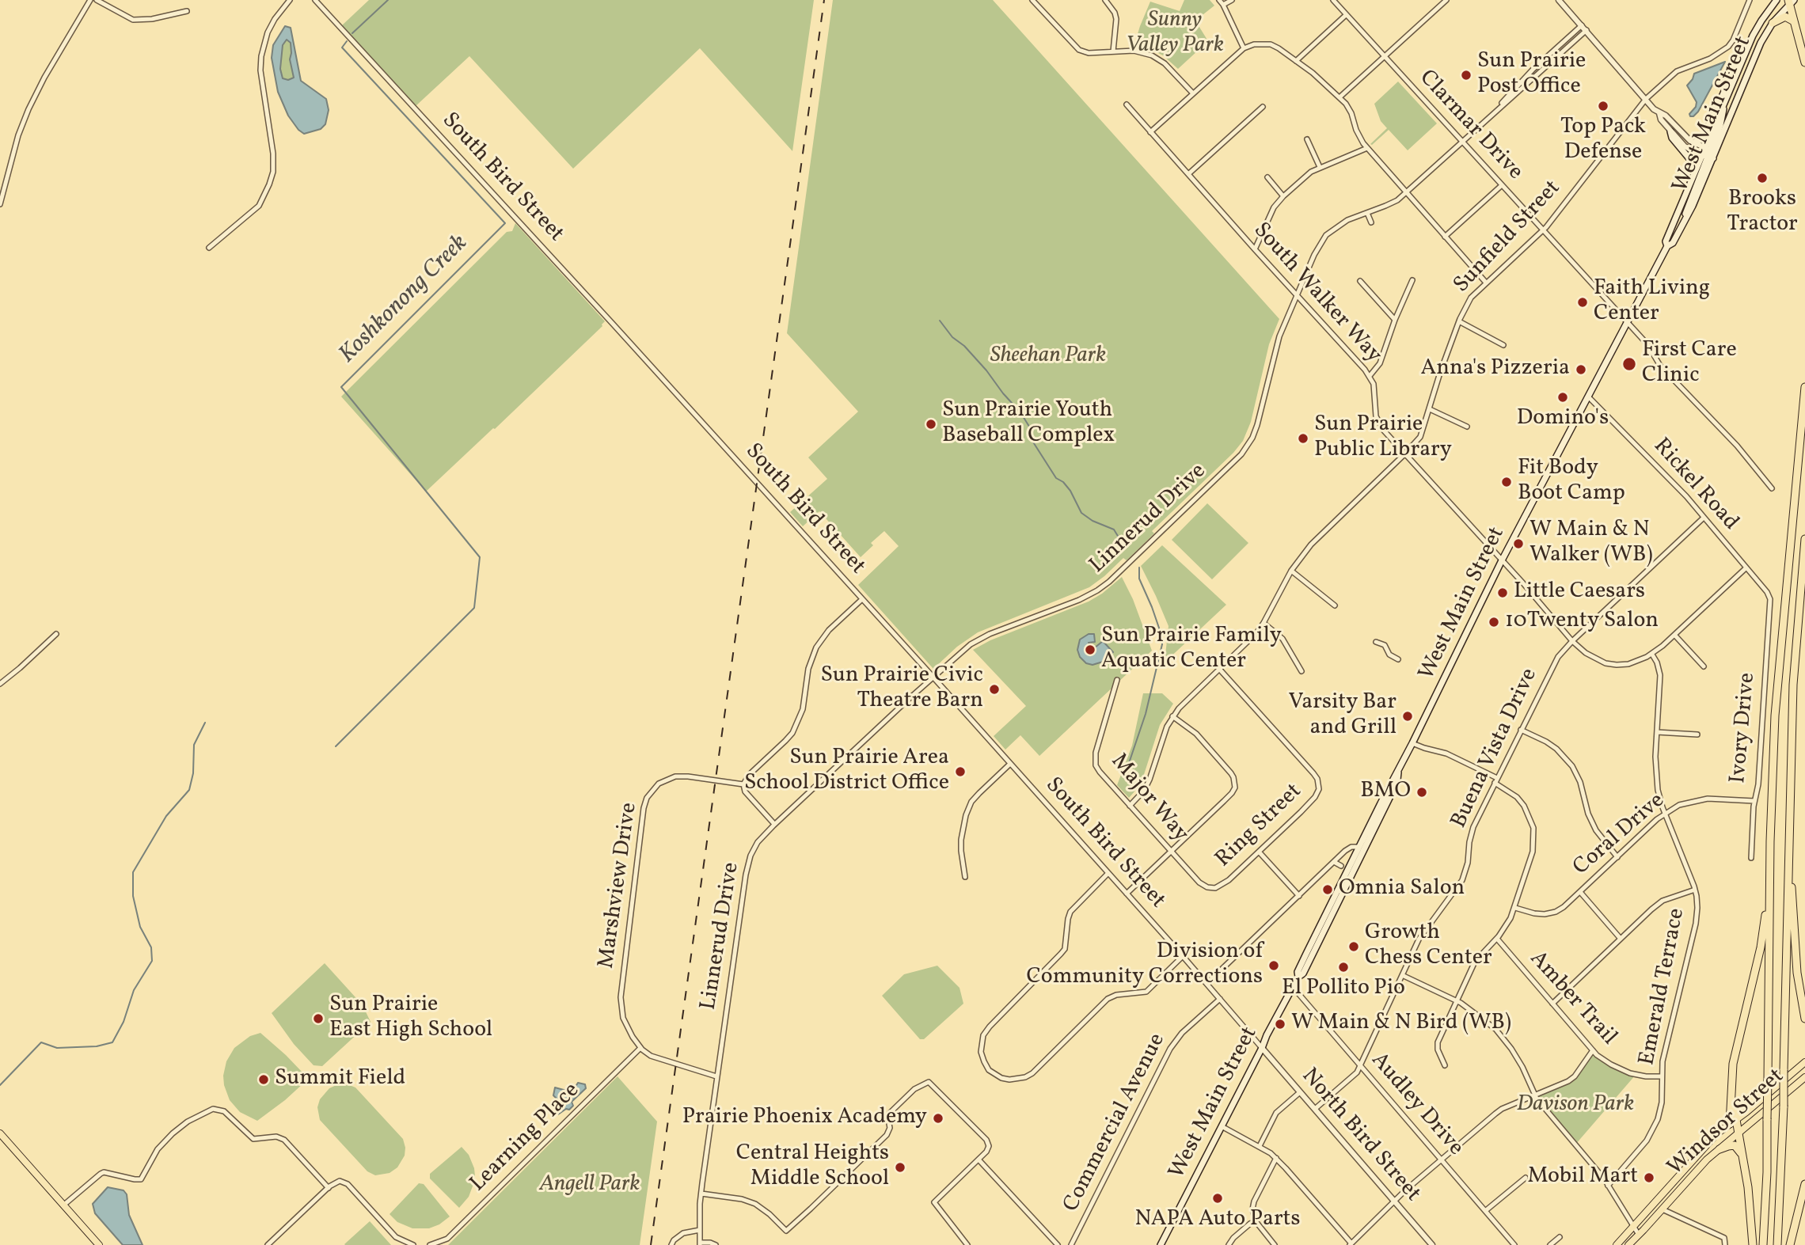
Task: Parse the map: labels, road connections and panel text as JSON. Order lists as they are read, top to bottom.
{
  "streets": {
    "main road": ["West Main Street", "Windsor Street"],
    "street": [
      "Clarmar Drive",
      "South Bird Street",
      "Sunfield Street",
      "South Walker Way",
      "Rickel Road",
      "Linnerud Drive",
      "Ivory Drive",
      "Buena Vista Drive",
      "Major Way",
      "Ring Street",
      "Coral Drive",
      "Marshview Drive",
      "Emerald Terrace",
      "Amber Trail",
      "Audley Drive",
      "Commercial Avenue",
      "North Bird Street",
      "Learning Place"
    ]
  },
  "crossings": [
    ["West Main Street", "Clarmar Drive"],
    ["West Main Street", "South Bird Street"],
    ["West Main Street", "South Walker Way"],
    ["West Main Street", "Rickel Road"],
    ["West Main Street", "Audley Drive"],
    ["West Main Street", "North Bird Street"],
    ["Clarmar Drive", "Sunfield Street"],
    ["Clarmar Drive", "Linnerud Drive"],
    ["South Bird Street", "Linnerud Drive"],
    ["South Bird Street", "Commercial Avenue"],
    ["South Bird Street", "North Bird Street"],
    ["Sunfield Street", "South Walker Way"],
    ["Sunfield Street", "Major Way"],
    ["Sunfield Street", "Ring Street"],
    ["South Walker Way", "Linnerud Drive"],
    ["South Walker Way", "Buena Vista Drive"],
    ["South Walker Way", "Emerald Terrace"],
    ["Rickel Road", "Ivory Drive"],
    ["Rickel Road", "Buena Vista Drive"],
    ["Ivory Drive", "Coral Drive"],
    ["Buena Vista Drive", "Audley Drive"],
    ["Buena Vista Drive", "North Bird Street"],
    ["Major Way", "Ring Street"],
    ["Coral Drive", "Emerald Terrace"],
    ["Marshview Drive", "Learning Place"],
    ["Emerald Terrace", "Amber Trail"]
  ],
  "water": ["Koshkonong Creek"],
  "parks": [
    "Sunny Valley Park",
    "Sheehan Park",
    "Davison Park",
    "Angell Park"
  ],
  "places": [
    "Sun Prairie Post Office",
    "Top Pack Defense",
    "Brooks Tractor",
    "Faith Living Center",
    "First Care Clinic",
    "Anna's Pizzeria",
    "Domino's",
    "Sun Prairie Youth Baseball Complex",
    "Sun Prairie Public Library",
    "Fit Body Boot Camp",
    "W Main & N Walker (WB)",
    "Little Caesars",
    "10Twenty Salon",
    "Sun Prairie Family Aquatic Center",
    "Sun Prairie Civic Theatre Barn",
    "Varsity Bar and Grill",
    "Sun Prairie Area School District Office",
    "BMO",
    "Omnia Salon",
    "Growth Chess Center",
    "Division of Community Corrections",
    "El Pollito Pio",
    "Sun Prairie East High School",
    "W Main & N Bird (WB)",
    "Summit Field",
    "Prairie Phoenix Academy",
    "Central Heights Middle School",
    "Mobil Mart",
    "NAPA Auto Parts"
  ]
}
